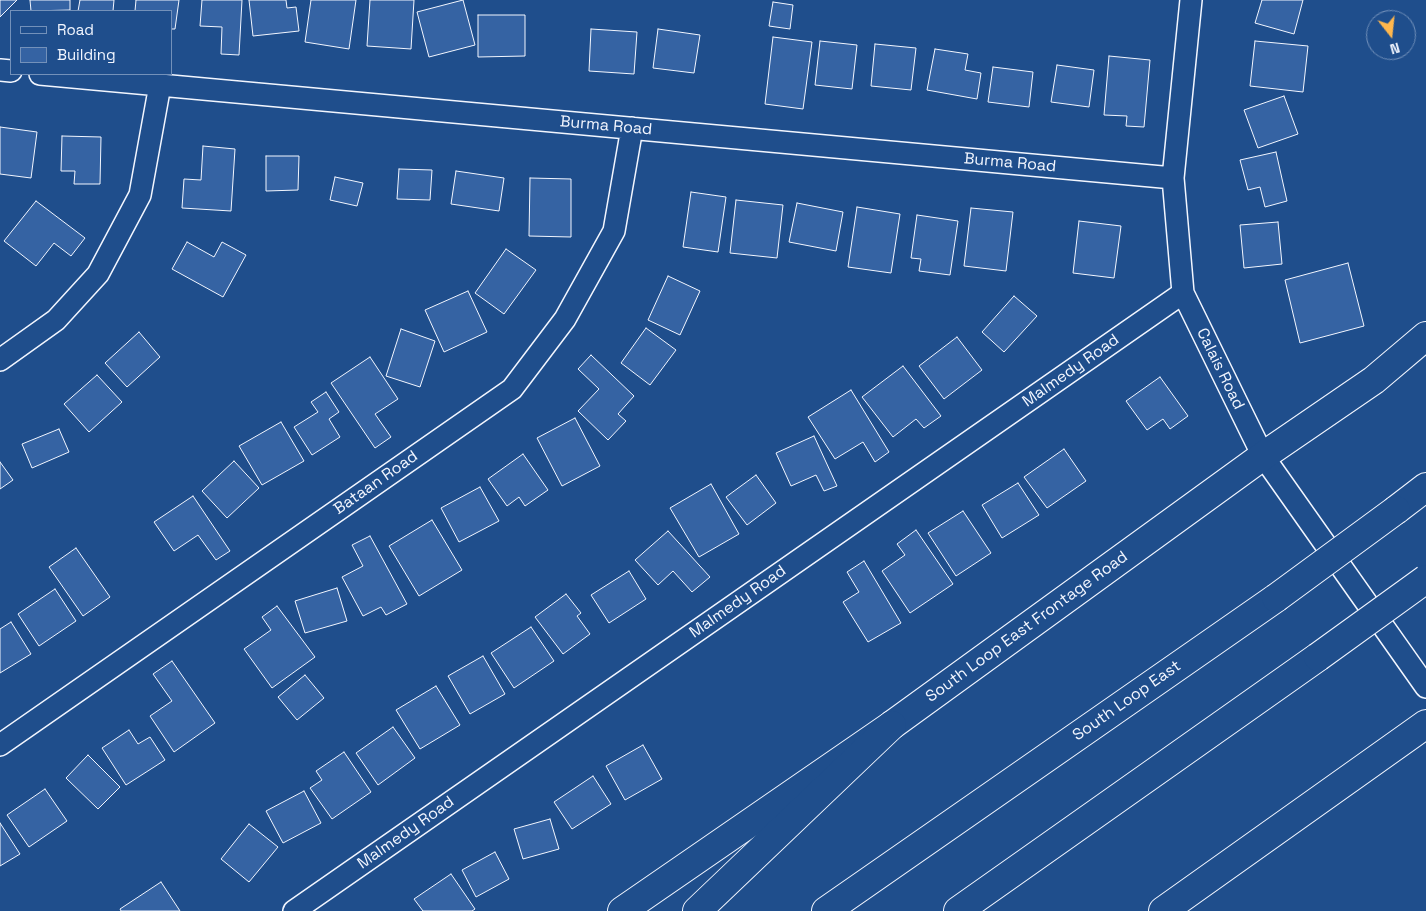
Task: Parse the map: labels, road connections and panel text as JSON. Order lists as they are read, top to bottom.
{
  "streets": {
    "main road": ["South Loop East Frontage Road", "South Loop East"],
    "street": [
      "Burma Road",
      "Calais Road",
      "Malmedy Road",
      "Bataan Road"
    ]
  },
  "crossings": [
    ["Burma Road", "Calais Road"],
    ["Burma Road", "Bataan Road"],
    ["Calais Road", "Malmedy Road"],
    ["Calais Road", "South Loop East Frontage Road"]
  ],
  "legend": ["Road", "Building"],
  "north": "bottom"
}
